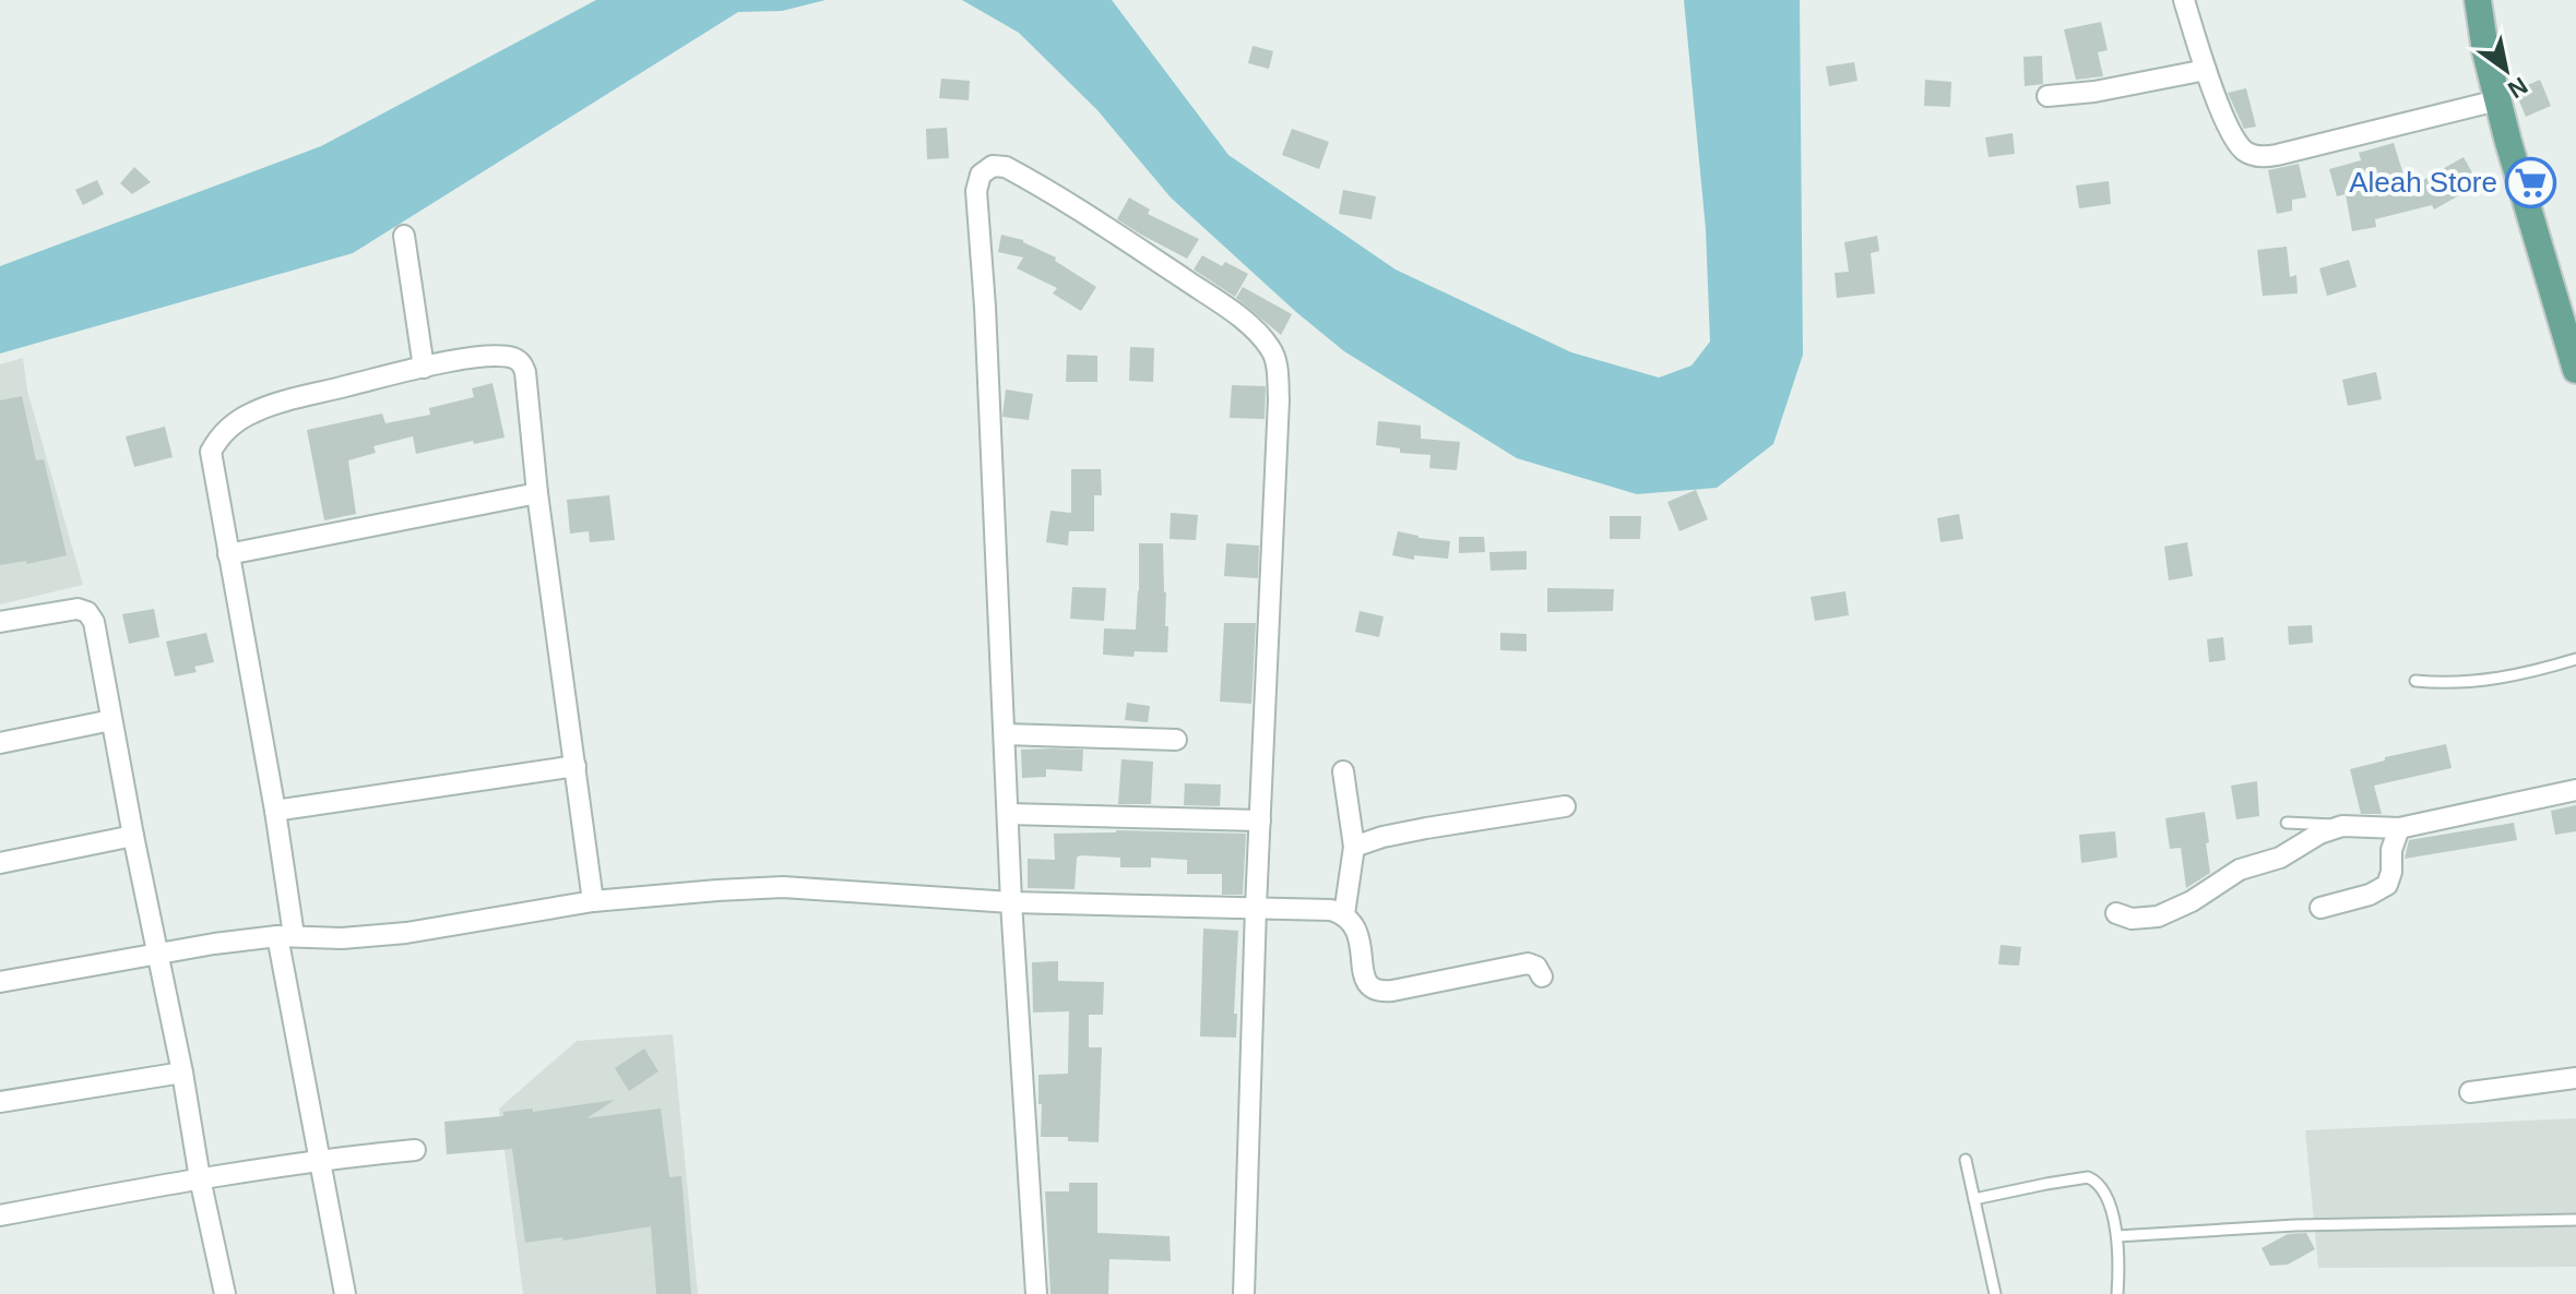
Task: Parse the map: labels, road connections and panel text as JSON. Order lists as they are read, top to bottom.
{
  "places": {
    "supermarket": ["Aleah Store"]
  },
  "north": "bottom right"
}
